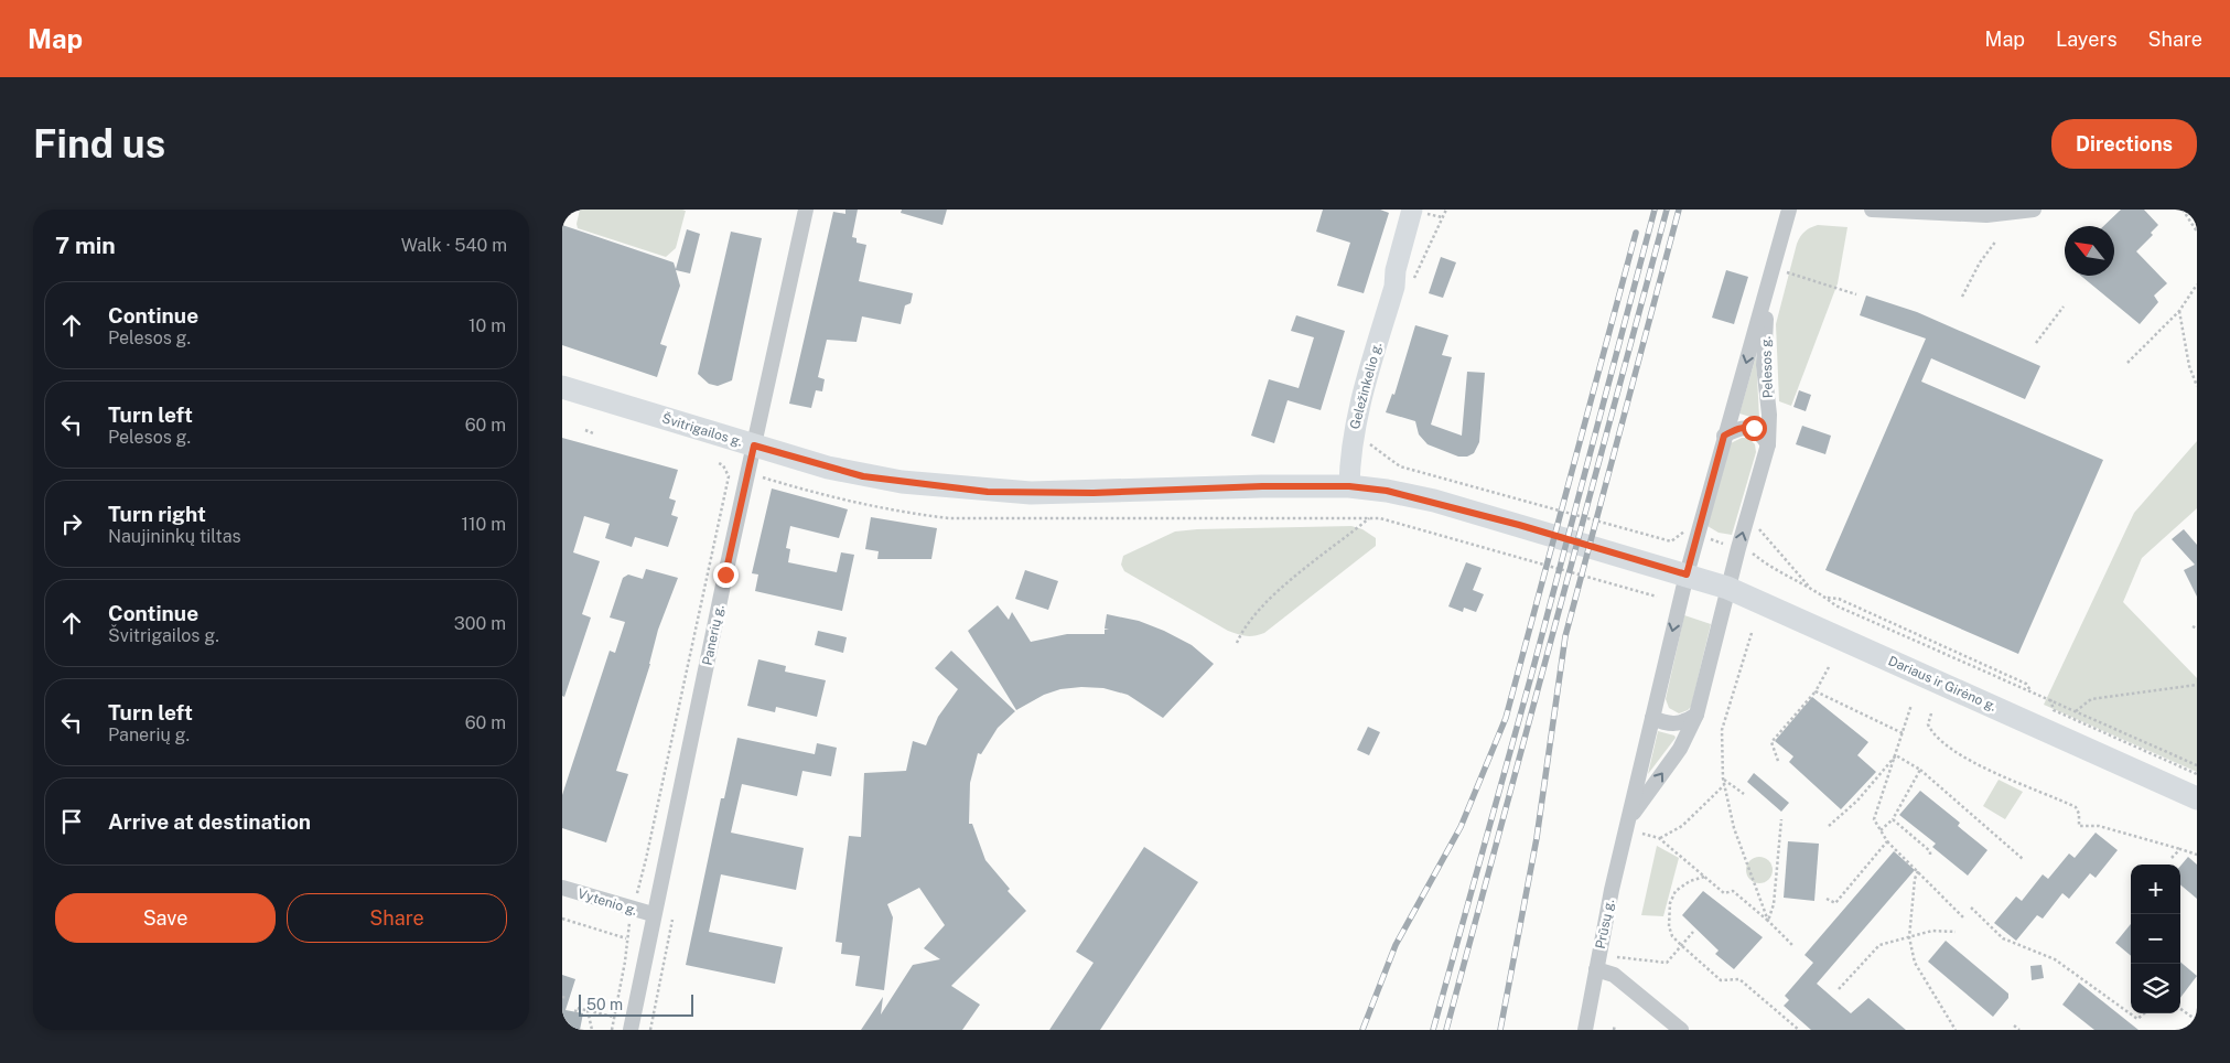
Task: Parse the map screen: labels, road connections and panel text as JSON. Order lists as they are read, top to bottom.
{
  "streets": {
    "main road": ["Geležinkelio g.", "Švitrigailos g.", "Dariaus ir Girėno g."],
    "street": [
      "Pelesos g.",
      "Panerių g.",
      "Vytenio g.",
      "Prūsų g."
    ]
  },
  "crossings": [
    ["Pelesos g.", "Dariaus ir Girėno g."],
    ["Pelesos g.", "Prūsų g."],
    ["Geležinkelio g.", "Švitrigailos g."],
    ["Švitrigailos g.", "Panerių g."],
    ["Švitrigailos g.", "Dariaus ir Girėno g."],
    ["Panerių g.", "Vytenio g."],
    ["Dariaus ir Girėno g.", "Prūsų g."]
  ],
  "scale_bar": "50 m",
  "north": "top left",
  "page": {
    "header": "Map",
    "nav": ["Map", "Layers", "Share"],
    "buttons": [
      "Directions",
      ["Save", "Share"]
    ],
    "title": "Find us",
    "heading": ["7 min", "Walk · 540 m"],
    "list": [
      ["Continue", "Pelesos g.", "10 m"],
      ["Turn left", "Pelesos g.", "60 m"],
      ["Turn right", "Naujininkų tiltas", "110 m"],
      ["Continue", "Švitrigailos g.", "300 m"],
      ["Turn left", "Panerių g.", "60 m"],
      "Arrive at destination"
    ],
    "map_buttons": ["+", "−"],
    "scale": "50 m"
  }
}
